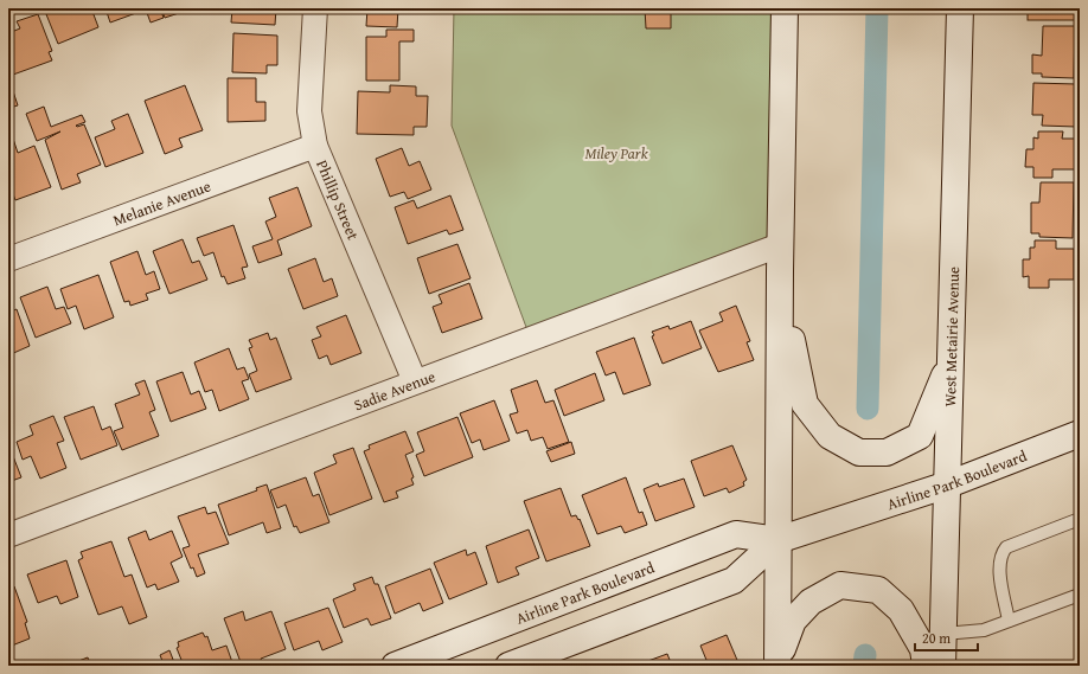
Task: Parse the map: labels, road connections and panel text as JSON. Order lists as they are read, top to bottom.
{
  "streets": {
    "main road": ["West Metairie Avenue", "Airline Park Boulevard"],
    "street": ["Phillip Street", "Melanie Avenue", "Sadie Avenue"]
  },
  "crossings": [
    ["Phillip Street", "Melanie Avenue"],
    ["Phillip Street", "Sadie Avenue"],
    ["West Metairie Avenue", "Airline Park Boulevard"]
  ],
  "parks": ["Miley Park"],
  "scale_bar": "20 m"
}
